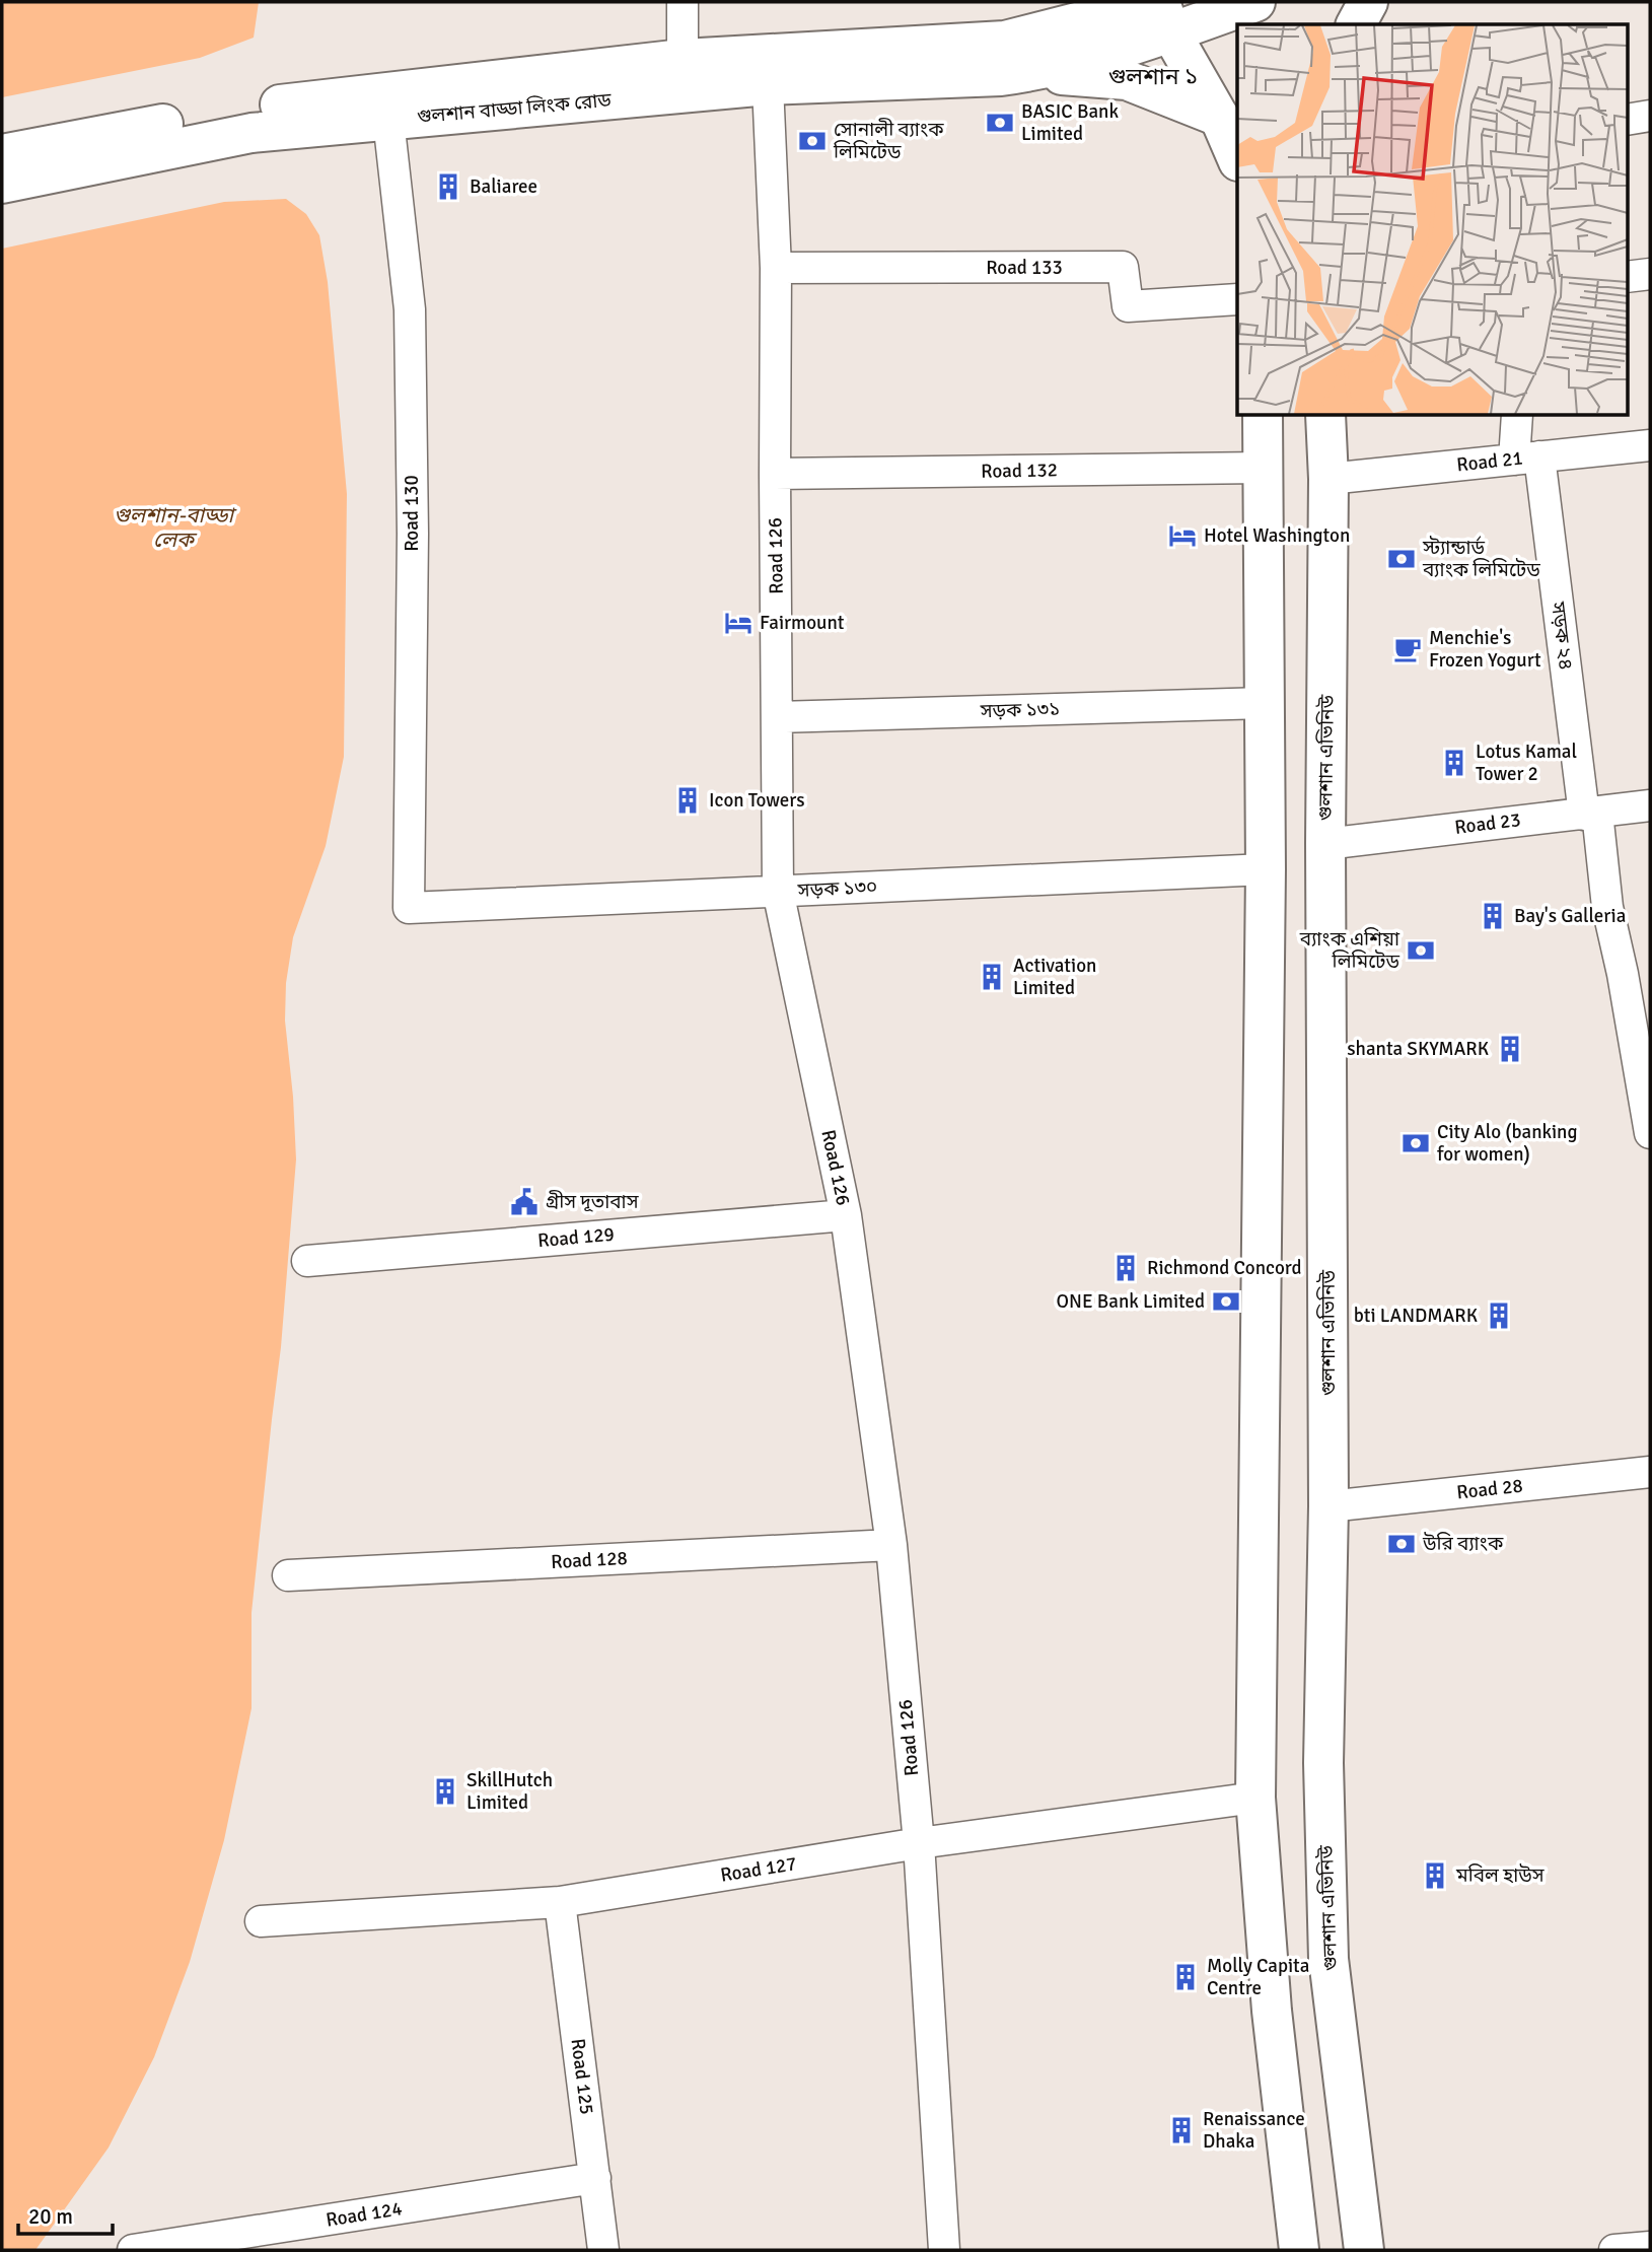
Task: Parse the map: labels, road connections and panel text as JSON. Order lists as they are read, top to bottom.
{
  "streets": {
    "main road": ["গুলশান বাড্ডা লিংক রোড", "গুলশান এভিনিউ"],
    "street": [
      "Road 133",
      "Road 21",
      "Road 132",
      "Road 130",
      "Road 126",
      "সড়ক ২৪",
      "সড়ক ১৩১",
      "Road 23",
      "সড়ক ১৩০",
      "Road 129",
      "Road 28",
      "Road 128",
      "Road 127",
      "Road 125",
      "Road 124"
    ]
  },
  "crossings": [
    ["গুলশান বাড্ডা লিংক রোড", "Road 130"],
    ["গুলশান বাড্ডা লিংক রোড", "Road 126"],
    ["Road 133", "Road 126"],
    ["Road 21", "সড়ক ২৪"],
    ["Road 21", "গুলশান এভিনিউ"],
    ["Road 132", "Road 126"],
    ["Road 130", "সড়ক ১৩০"],
    ["Road 126", "সড়ক ১৩১"],
    ["Road 126", "সড়ক ১৩০"],
    ["Road 126", "Road 129"],
    ["Road 126", "Road 128"],
    ["Road 126", "Road 127"],
    ["সড়ক ২৪", "Road 23"],
    ["গুলশান এভিনিউ", "Road 23"],
    ["গুলশান এভিনিউ", "Road 28"],
    ["Road 127", "Road 125"],
    ["Road 125", "Road 124"]
  ],
  "districts": ["গুলশান ১"],
  "water": ["গুলশান-বাড্ডা লেক"],
  "places": {
    "bank": [
      "BASIC Bank Limited",
      "সোনালী ব্যাংক লিমিটেড",
      "স্ট্যান্ডার্ড ব্যাংক লিমিটেড",
      "ব্যাংক এশিয়া লিমিটেড",
      "City Alo (banking for women)",
      "ONE Bank Limited",
      "উরি ব্যাংক"
    ],
    "building": [
      "Baliaree",
      "Lotus Kamal Tower 2",
      "Icon Towers",
      "Bay's Galleria",
      "Activation Limited",
      "shanta SKYMARK",
      "Richmond Concord",
      "bti LANDMARK",
      "SkillHutch Limited",
      "মবিল হাউস",
      "Molly Capita Centre",
      "Renaissance Dhaka"
    ],
    "hotel": ["Hotel Washington", "Fairmount"],
    "cafe": ["Menchie's Frozen Yogurt"],
    "public building": ["গ্রীস দূতাবাস"]
  },
  "scale_bar": "20 m"
}
